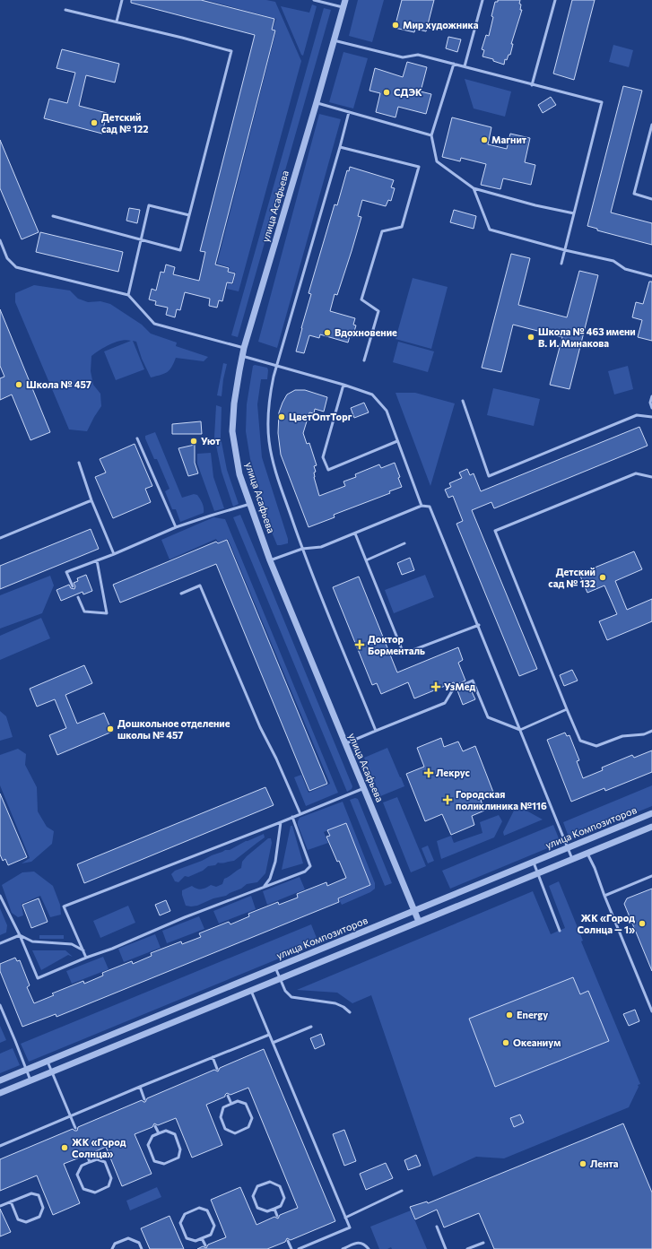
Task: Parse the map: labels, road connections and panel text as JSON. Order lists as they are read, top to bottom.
{
  "streets": {
    "street": ["улица Асафьева", "улица Композиторов"]
  },
  "crossings": [
    ["улица Асафьева", "улица Композиторов"]
  ],
  "places": {
    "other": [
      "Мир художника",
      "СДЭК",
      "Детский сад № 122",
      "Магнит",
      "Вдохновение",
      "Школа № 463 имени В. И. Минакова",
      "Школа № 457",
      "ЦветОптТорг",
      "Уют",
      "Детский сад № 132",
      "Дошкольное отделение школы № 457",
      "ЖК «Город Солнца — 1»",
      "Energy",
      "Океаниум",
      "ЖК «Город Солнца»",
      "Лента"
    ],
    "health": [
      "Доктор Борменталь",
      "УзМед",
      "Лекрус",
      "Городская поликлиника №116"
    ]
  }
}
